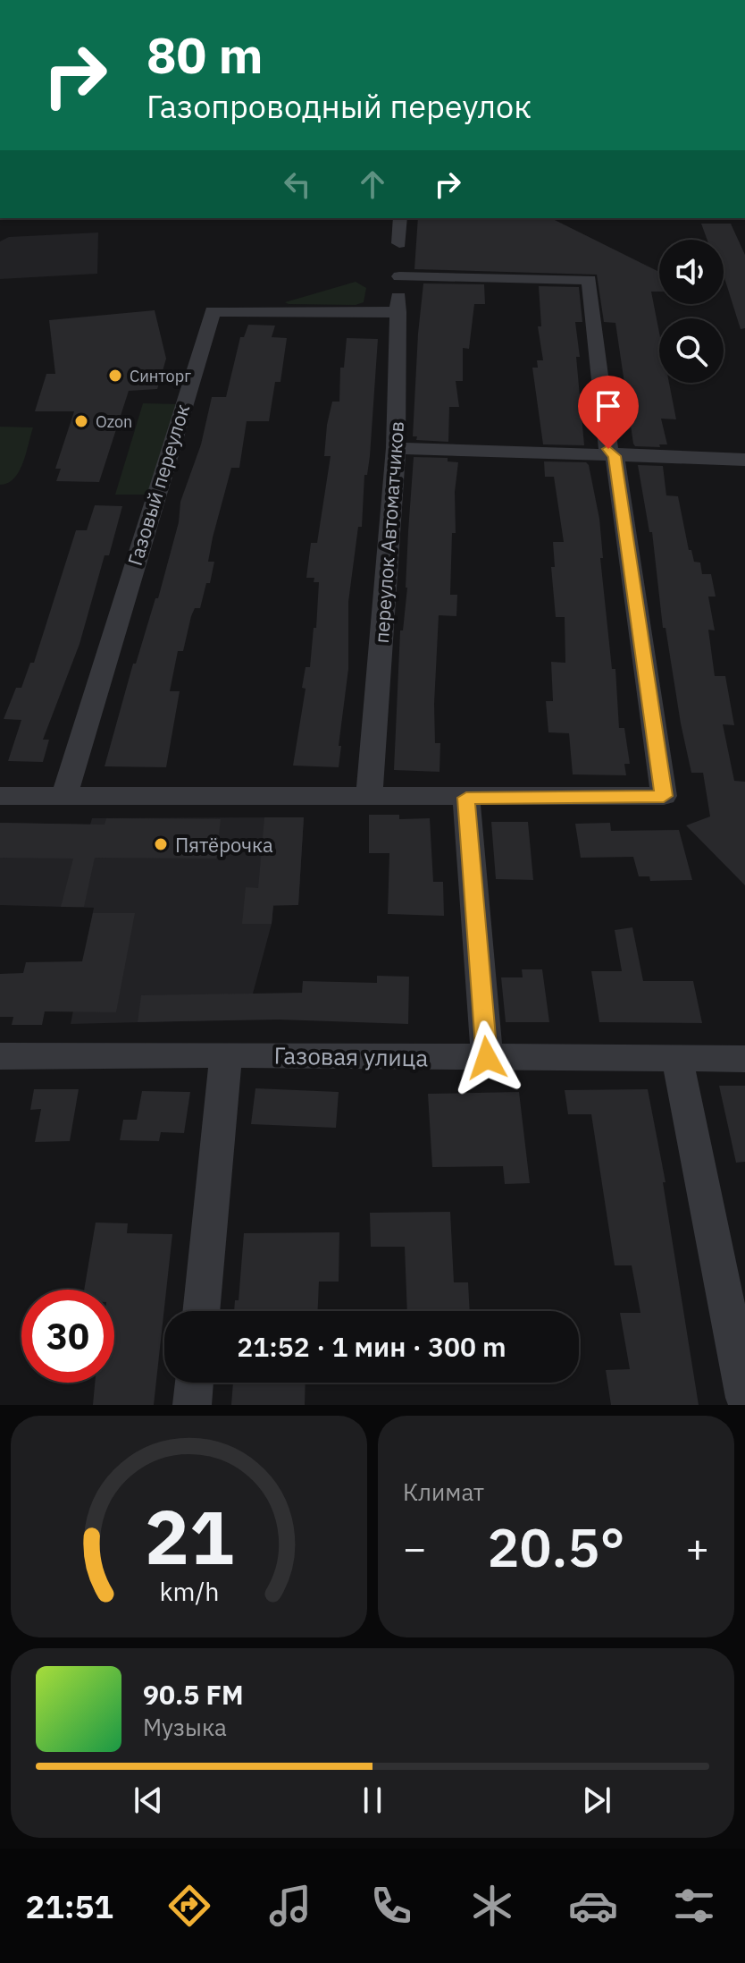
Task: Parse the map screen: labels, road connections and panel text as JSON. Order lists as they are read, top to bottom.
{
  "streets": {
    "street": ["Газовый переулок", "переулок Автоматчиков", "Газовая улица"]
  },
  "crossings": [
    ["Газовый переулок", "переулок Автоматчиков"]
  ],
  "places": ["Синторг", "Ozon", "Пятёрочка"],
  "page": {
    "turn": ["80 m", "Газопроводный переулок"],
    "limit": "30",
    "trip": "21:52 · 1 мин · 300 m",
    "tile": "Климат",
    "heat": ["−", "20.5°", "+"],
    "song": ["90.5 FM", "Музыка"],
    "tabs": "21:51",
    "gauge": ["21", "km/h"]
  }
}
